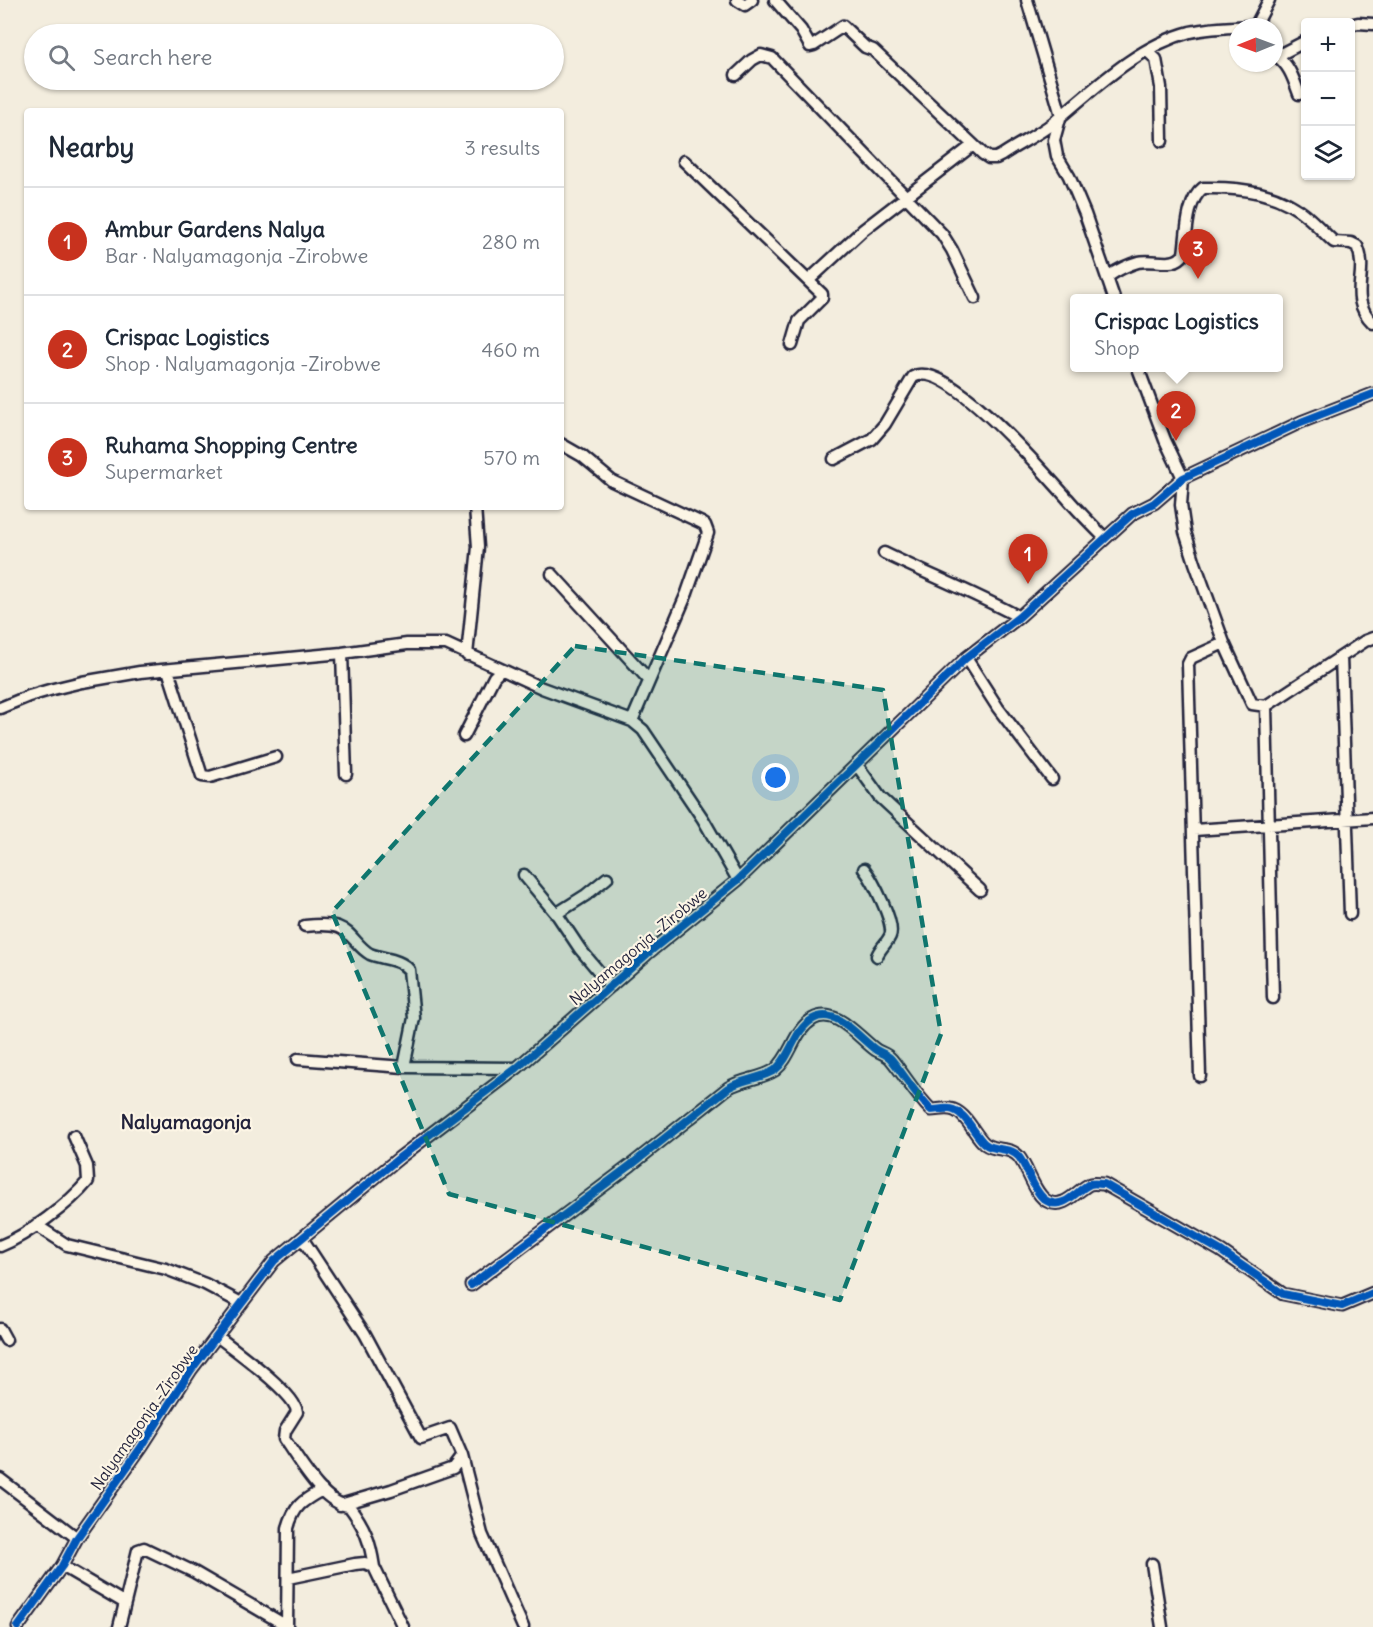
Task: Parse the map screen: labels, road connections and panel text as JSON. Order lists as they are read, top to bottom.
{
  "streets": {
    "street": ["Nalyamagonja -Zirobwe"]
  },
  "districts": ["Nalyamagonja"],
  "north": "left",
  "page": {
    "map_buttons": ["+", "−"],
    "search": "Search here",
    "heading": ["Nearby", "3 results"],
    "list": [
      {
        "mark": "1",
        "name": "Ambur Gardens Nalya",
        "note": "Bar · Nalyamagonja -Zirobwe",
        "value": "280 m"
      },
      {
        "mark": "2",
        "name": "Crispac Logistics",
        "note": "Shop · Nalyamagonja -Zirobwe",
        "value": "460 m"
      },
      {
        "mark": "3",
        "name": "Ruhama Shopping Centre",
        "note": "Supermarket",
        "value": "570 m"
      }
    ],
    "pins": ["3", "2", "1"],
    "popup": ["Crispac Logistics", "Shop"]
  }
}
